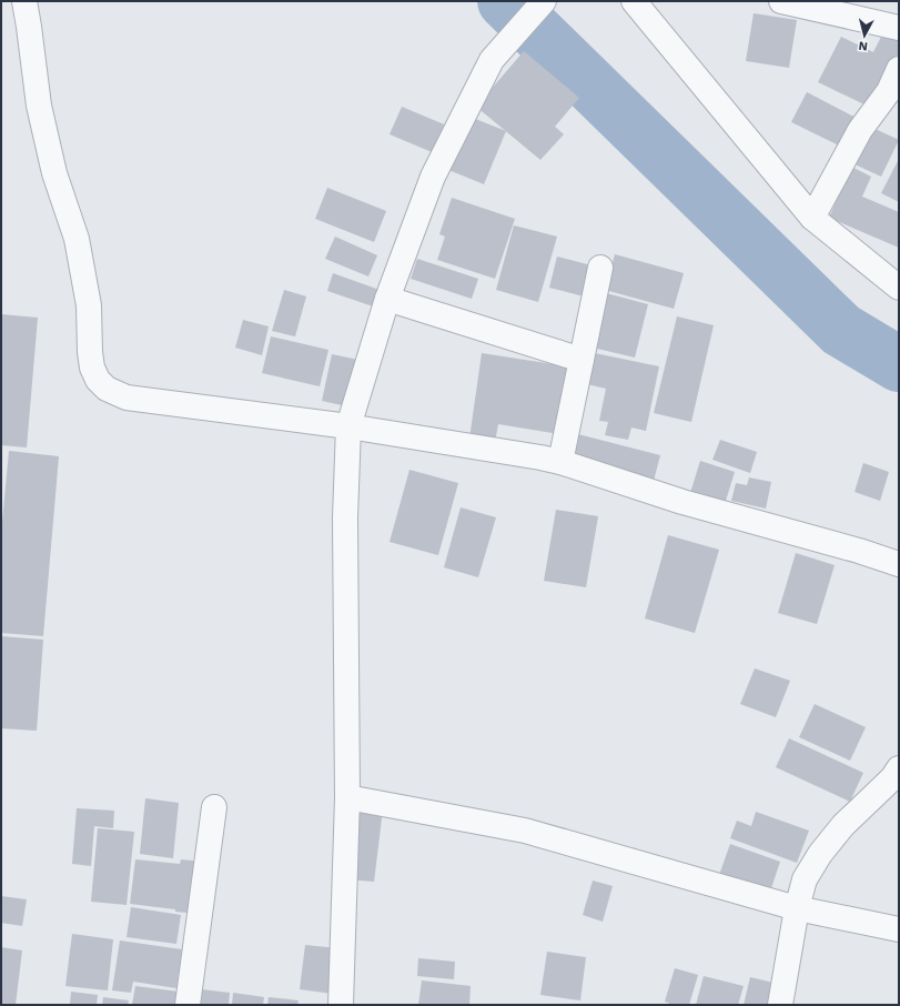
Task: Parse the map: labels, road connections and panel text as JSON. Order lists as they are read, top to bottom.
{
  "north": "bottom"
}
